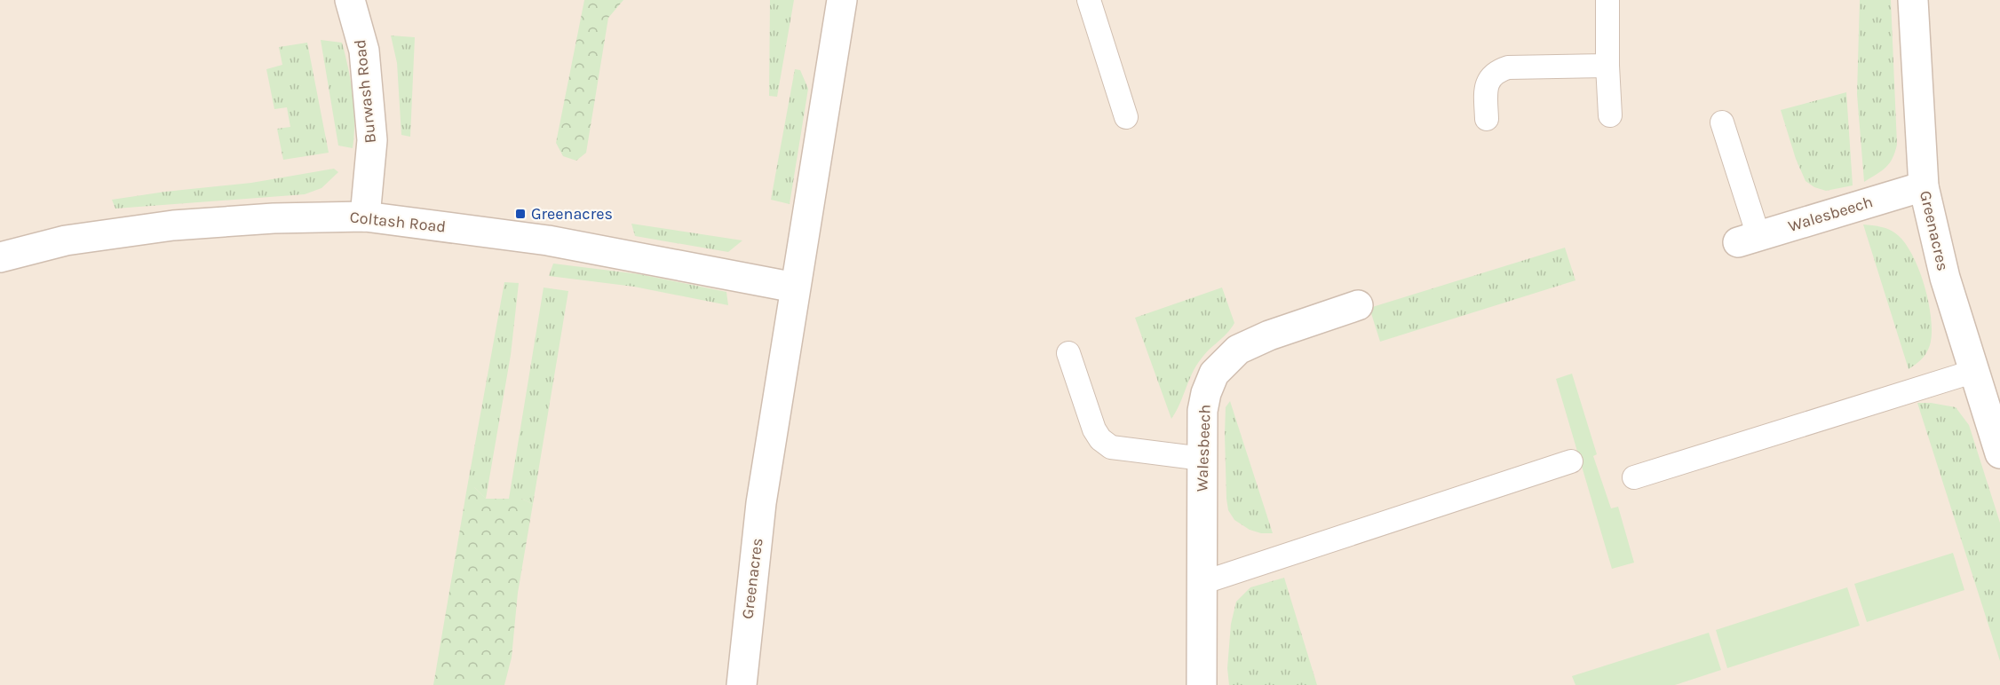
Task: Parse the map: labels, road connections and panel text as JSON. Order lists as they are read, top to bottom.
{
  "streets": {
    "street": [
      "Burwash Road",
      "Walesbeech",
      "Coltash Road",
      "Greenacres"
    ]
  },
  "crossings": [
    ["Burwash Road", "Coltash Road"],
    ["Walesbeech", "Greenacres"],
    ["Coltash Road", "Greenacres"]
  ],
  "places": {
    "transit": ["Greenacres"]
  }
}
